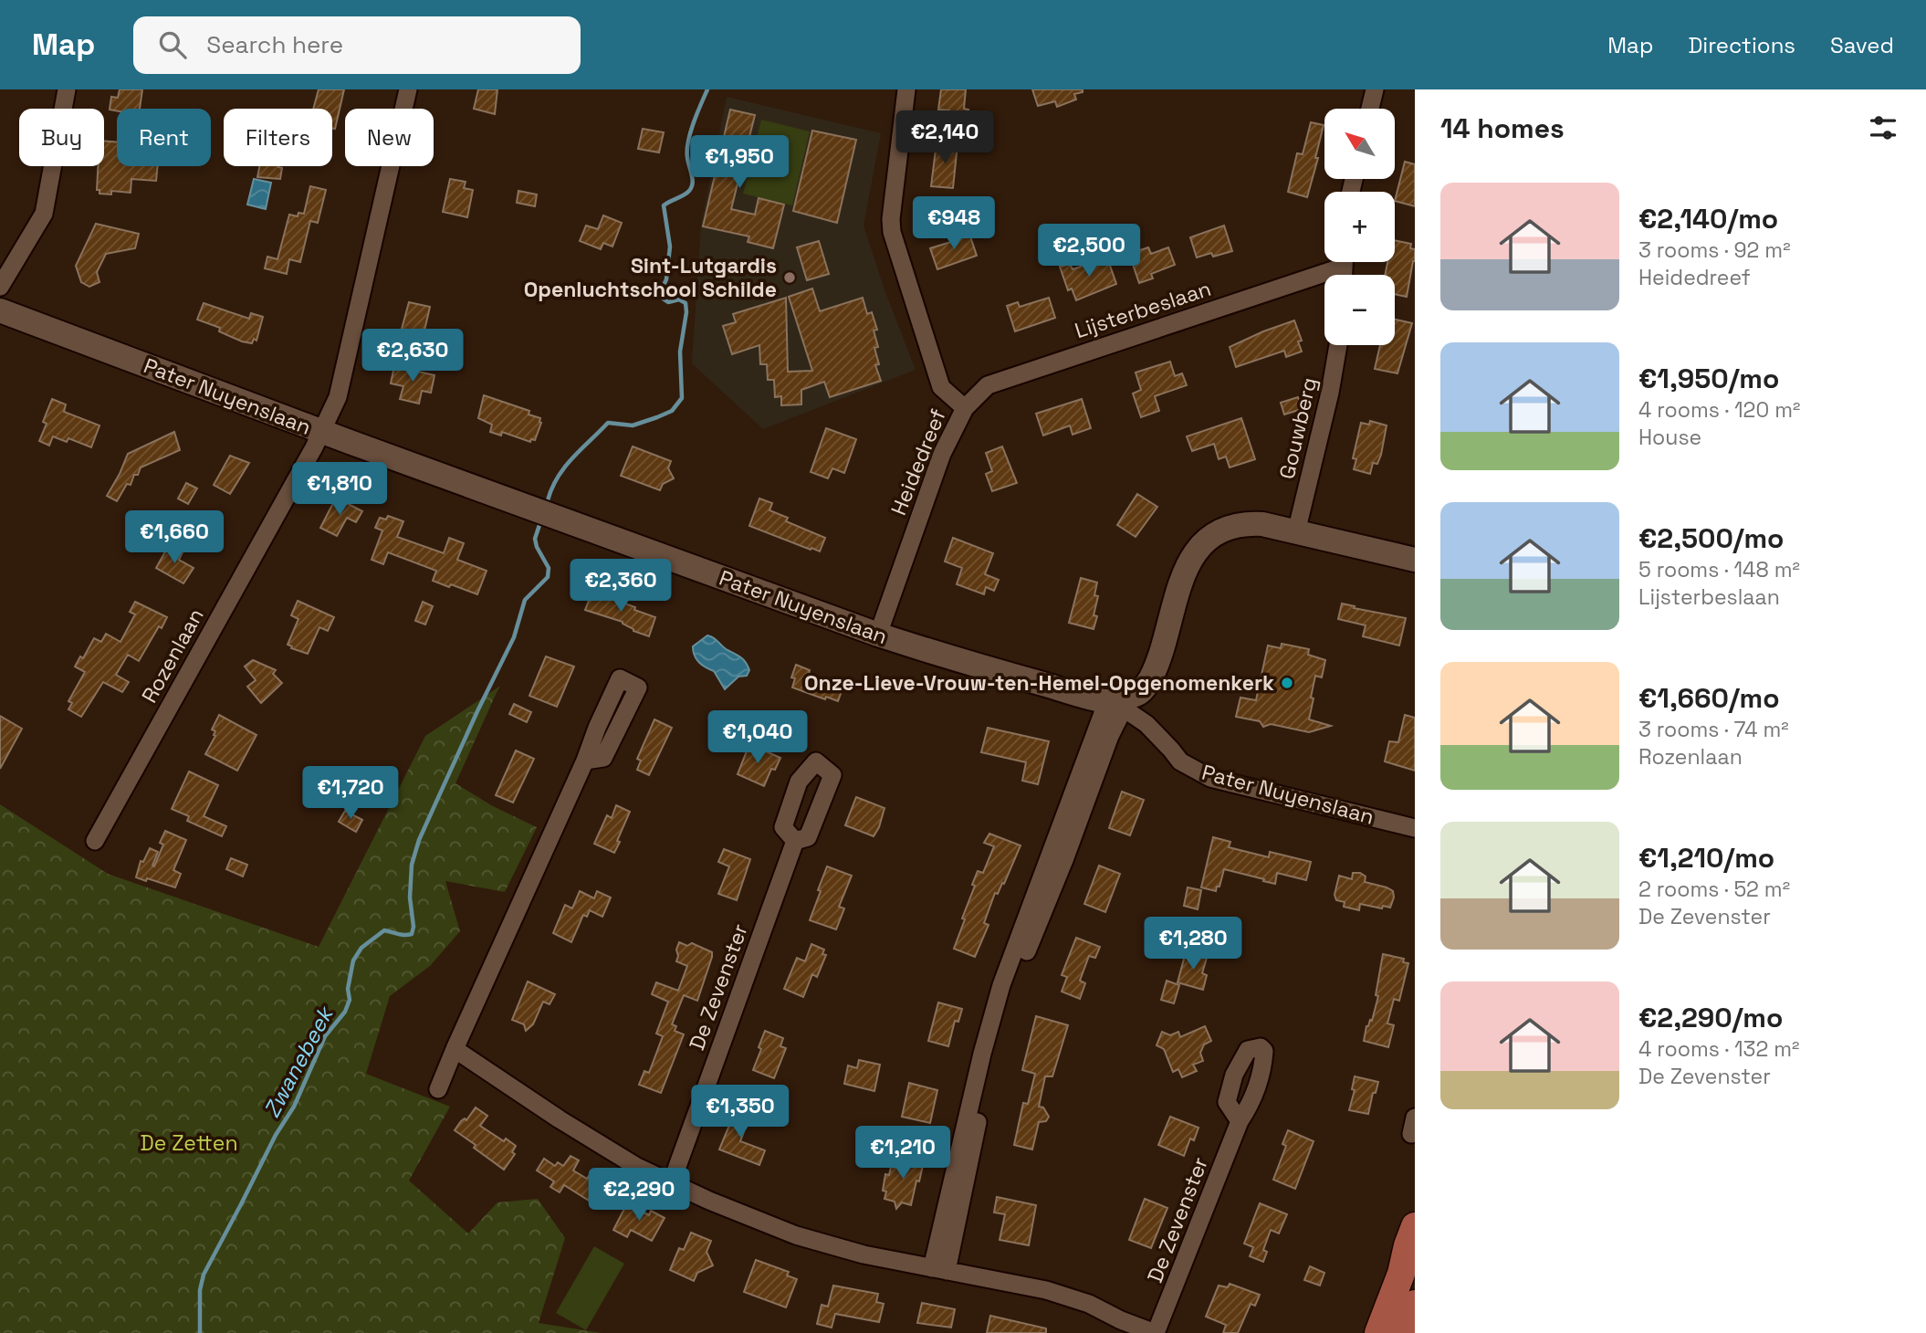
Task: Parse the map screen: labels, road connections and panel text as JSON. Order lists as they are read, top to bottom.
{
  "streets": {
    "street": [
      "Lijsterbeslaan",
      "Pater Nuyenslaan",
      "Gouwberg",
      "Heidedreef",
      "Rozenlaan",
      "De Zevenster"
    ]
  },
  "crossings": [
    ["Lijsterbeslaan", "Heidedreef"],
    ["Pater Nuyenslaan", "Gouwberg"],
    ["Pater Nuyenslaan", "Heidedreef"],
    ["Pater Nuyenslaan", "Rozenlaan"]
  ],
  "water": ["Zwanebeek"],
  "parks": ["De Zetten"],
  "places": ["Sint-Lutgardis Openluchtschool Schilde", "Onze-Lieve-Vrouw-ten-Hemel-Opgenomenkerk"],
  "north": "top left",
  "page": {
    "header": "Map",
    "search": "Search here",
    "nav": ["Map", "Directions", "Saved"],
    "heading": "14 homes",
    "map_buttons": ["+", "−"],
    "chip": [
      "Buy",
      "Rent",
      "Filters",
      "New"
    ],
    "price": [
      "€2,140",
      "€1,950",
      "€948",
      "€2,500",
      "€2,630",
      "€1,810",
      "€1,660",
      "€2,360",
      "€1,040",
      "€1,720",
      "€1,280",
      "€1,350",
      "€1,210",
      "€2,290"
    ],
    "list": [
      {
        "name": "€2,140/mo",
        "note": "3 rooms · 92 m² · Heidedreef"
      },
      {
        "name": "€1,950/mo",
        "note": "4 rooms · 120 m² · House"
      },
      {
        "name": "€2,500/mo",
        "note": "5 rooms · 148 m² · Lijsterbeslaan"
      },
      {
        "name": "€1,660/mo",
        "note": "3 rooms · 74 m² · Rozenlaan"
      },
      {
        "name": "€1,210/mo",
        "note": "2 rooms · 52 m² · De Zevenster"
      },
      {
        "name": "€2,290/mo",
        "note": "4 rooms · 132 m² · De Zevenster"
      }
    ]
  }
}
